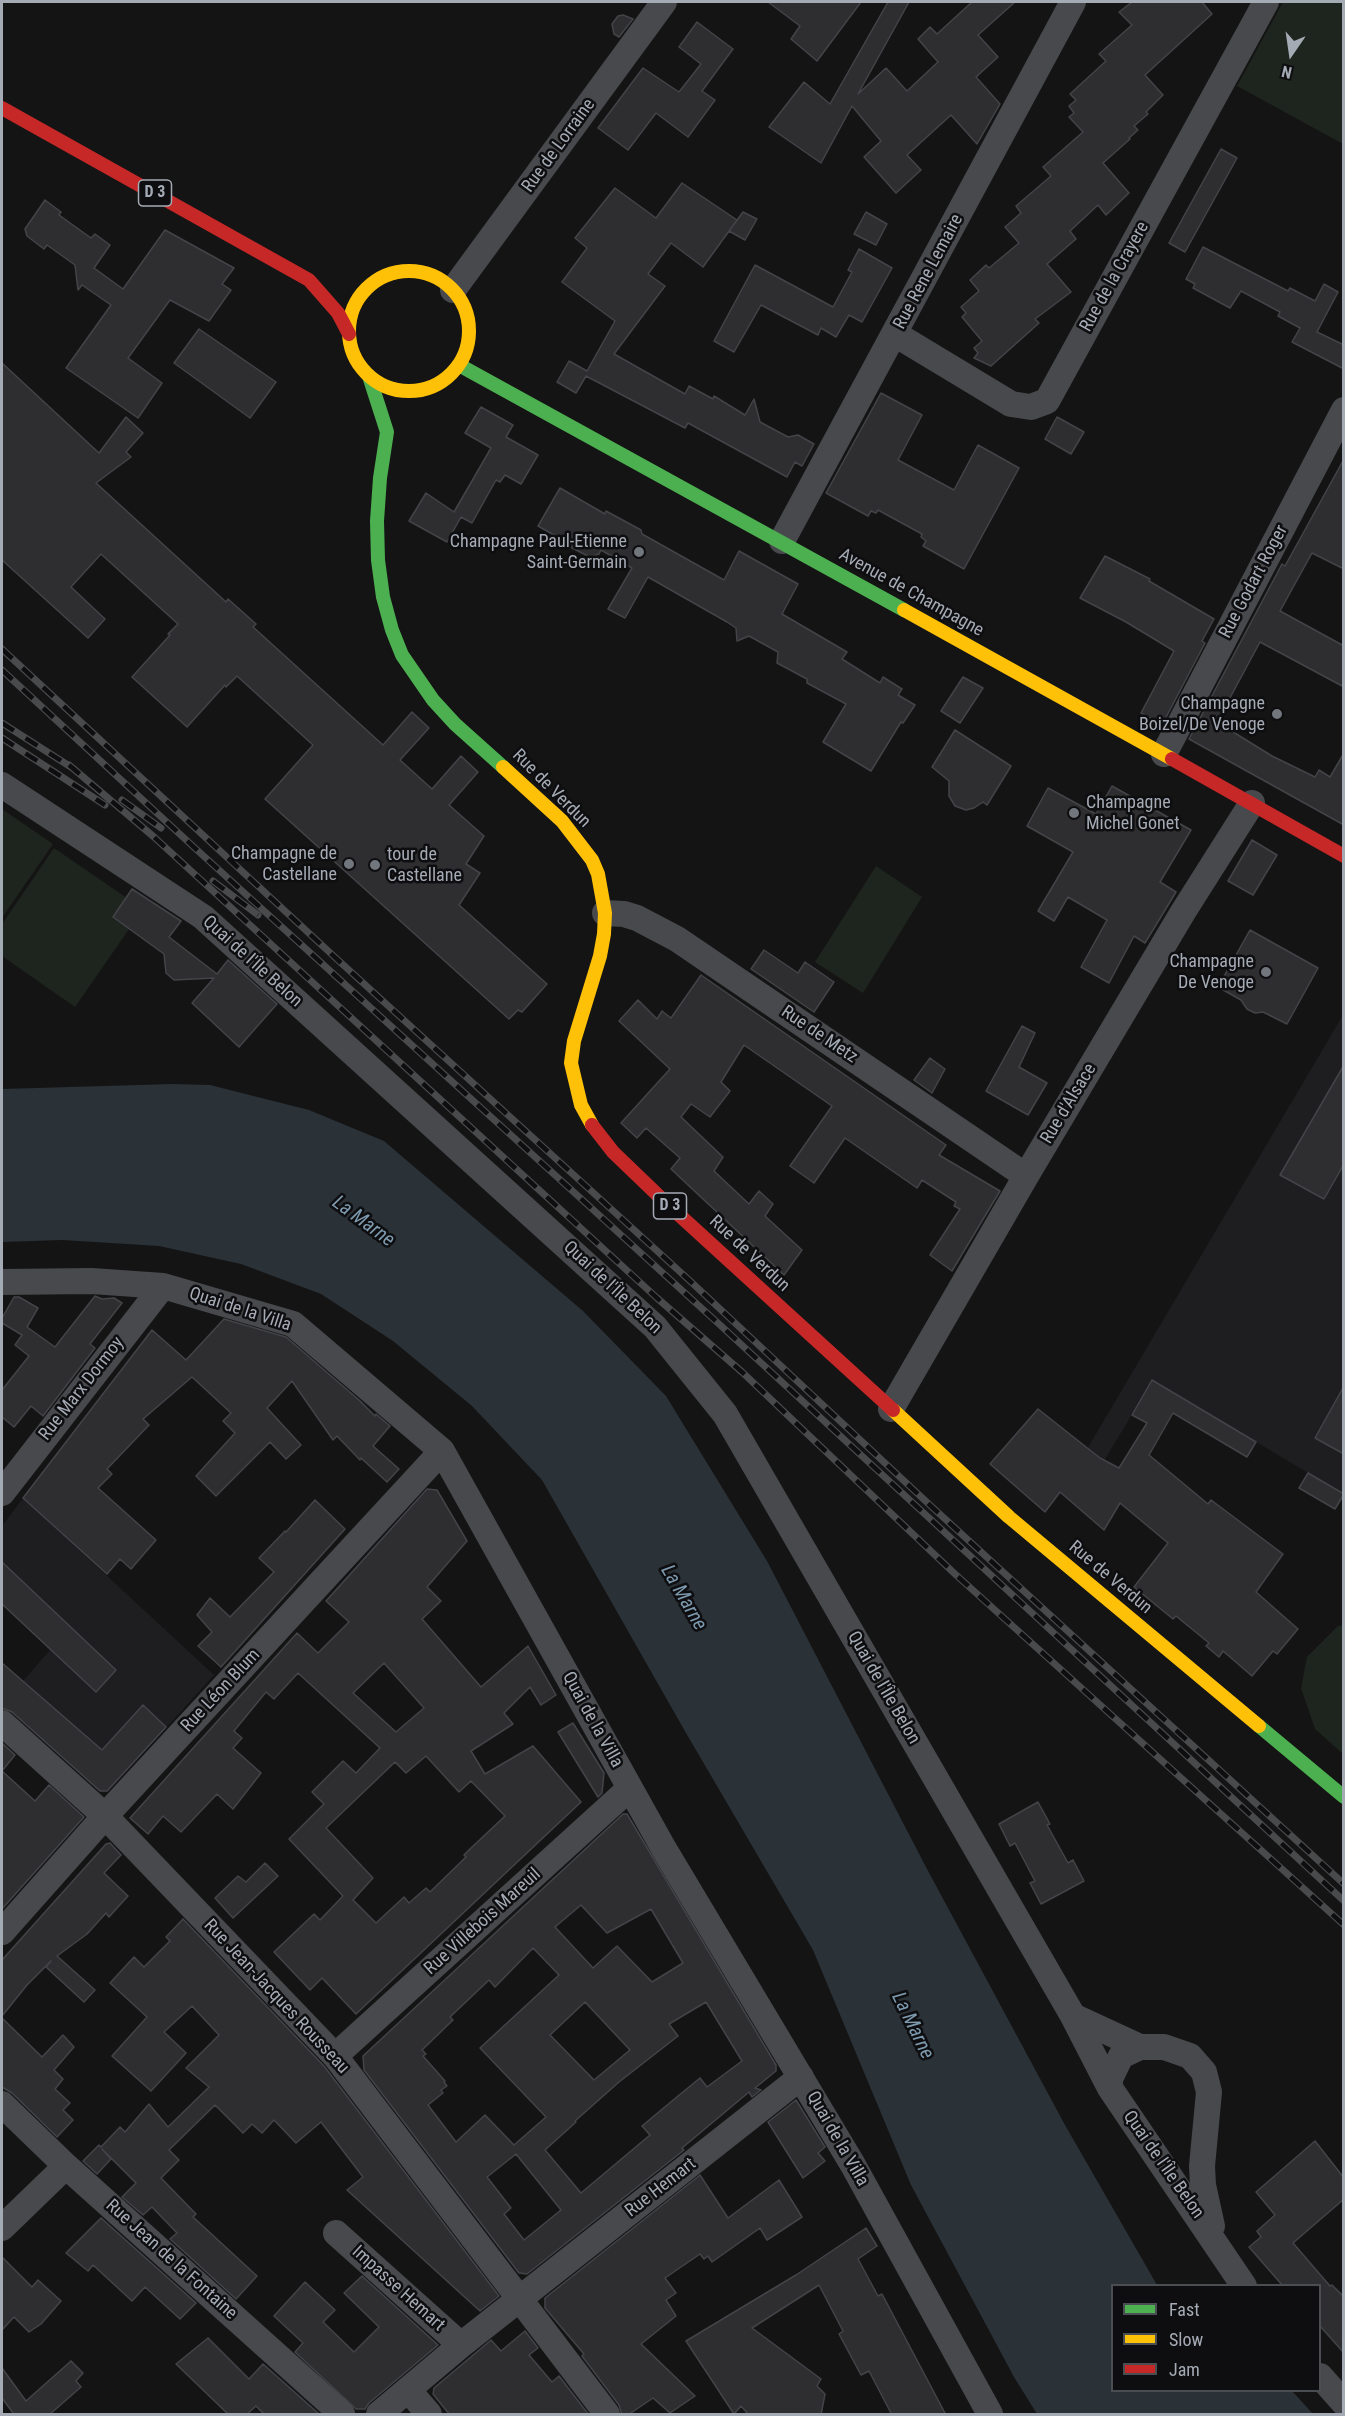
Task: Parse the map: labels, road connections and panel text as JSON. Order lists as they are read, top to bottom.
{
  "streets": {
    "main road": ["D 3", "Avenue de Champagne", "Rue de Verdun"],
    "street": [
      "Rue de Lorraine",
      "Rue Rene Lemaire",
      "Rue de la Crayere",
      "Rue Godart Roger",
      "Quai de l'Île Belon",
      "Rue de Metz",
      "Rue d'Alsace",
      "Quai de la Villa",
      "Rue Marx Dormoy",
      "Rue Léon Blum",
      "Rue Villebois Mareuil",
      "Rue Jean-Jacques Rousseau",
      "Rue Hemart",
      "Rue Jean de la Fontaine",
      "Impasse Hemart"
    ]
  },
  "crossings": [
    ["Rue de Lorraine", "D 3"],
    ["Rue de Lorraine", "Avenue de Champagne"],
    ["Rue de Lorraine", "Rue de Verdun"],
    ["D 3", "Avenue de Champagne"],
    ["D 3", "Rue de Verdun"],
    ["Rue Rene Lemaire", "Rue de la Crayere"],
    ["Rue Rene Lemaire", "Avenue de Champagne"],
    ["Rue Godart Roger", "Avenue de Champagne"],
    ["Avenue de Champagne", "Rue de Verdun"],
    ["Avenue de Champagne", "Rue d'Alsace"],
    ["Rue de Verdun", "Rue de Metz"],
    ["Rue de Verdun", "Rue d'Alsace"],
    ["Rue de Metz", "Rue d'Alsace"],
    ["Quai de la Villa", "Rue Marx Dormoy"],
    ["Quai de la Villa", "Rue Léon Blum"],
    ["Quai de la Villa", "Rue Villebois Mareuil"],
    ["Quai de la Villa", "Rue Hemart"],
    ["Rue Léon Blum", "Rue Jean-Jacques Rousseau"],
    ["Rue Villebois Mareuil", "Rue Jean-Jacques Rousseau"],
    ["Rue Jean-Jacques Rousseau", "Rue Hemart"],
    ["Rue Hemart", "Impasse Hemart"]
  ],
  "water": ["La Marne"],
  "places": [
    "Champagne Paul-Etienne Saint-Germain",
    "Champagne Boizel/De Venoge",
    "Champagne Michel Gonet",
    "Champagne de Castellane",
    "tour de Castellane",
    "Champagne De Venoge"
  ],
  "legend": ["Fast", "Slow", "Jam"],
  "north": "bottom"
}
